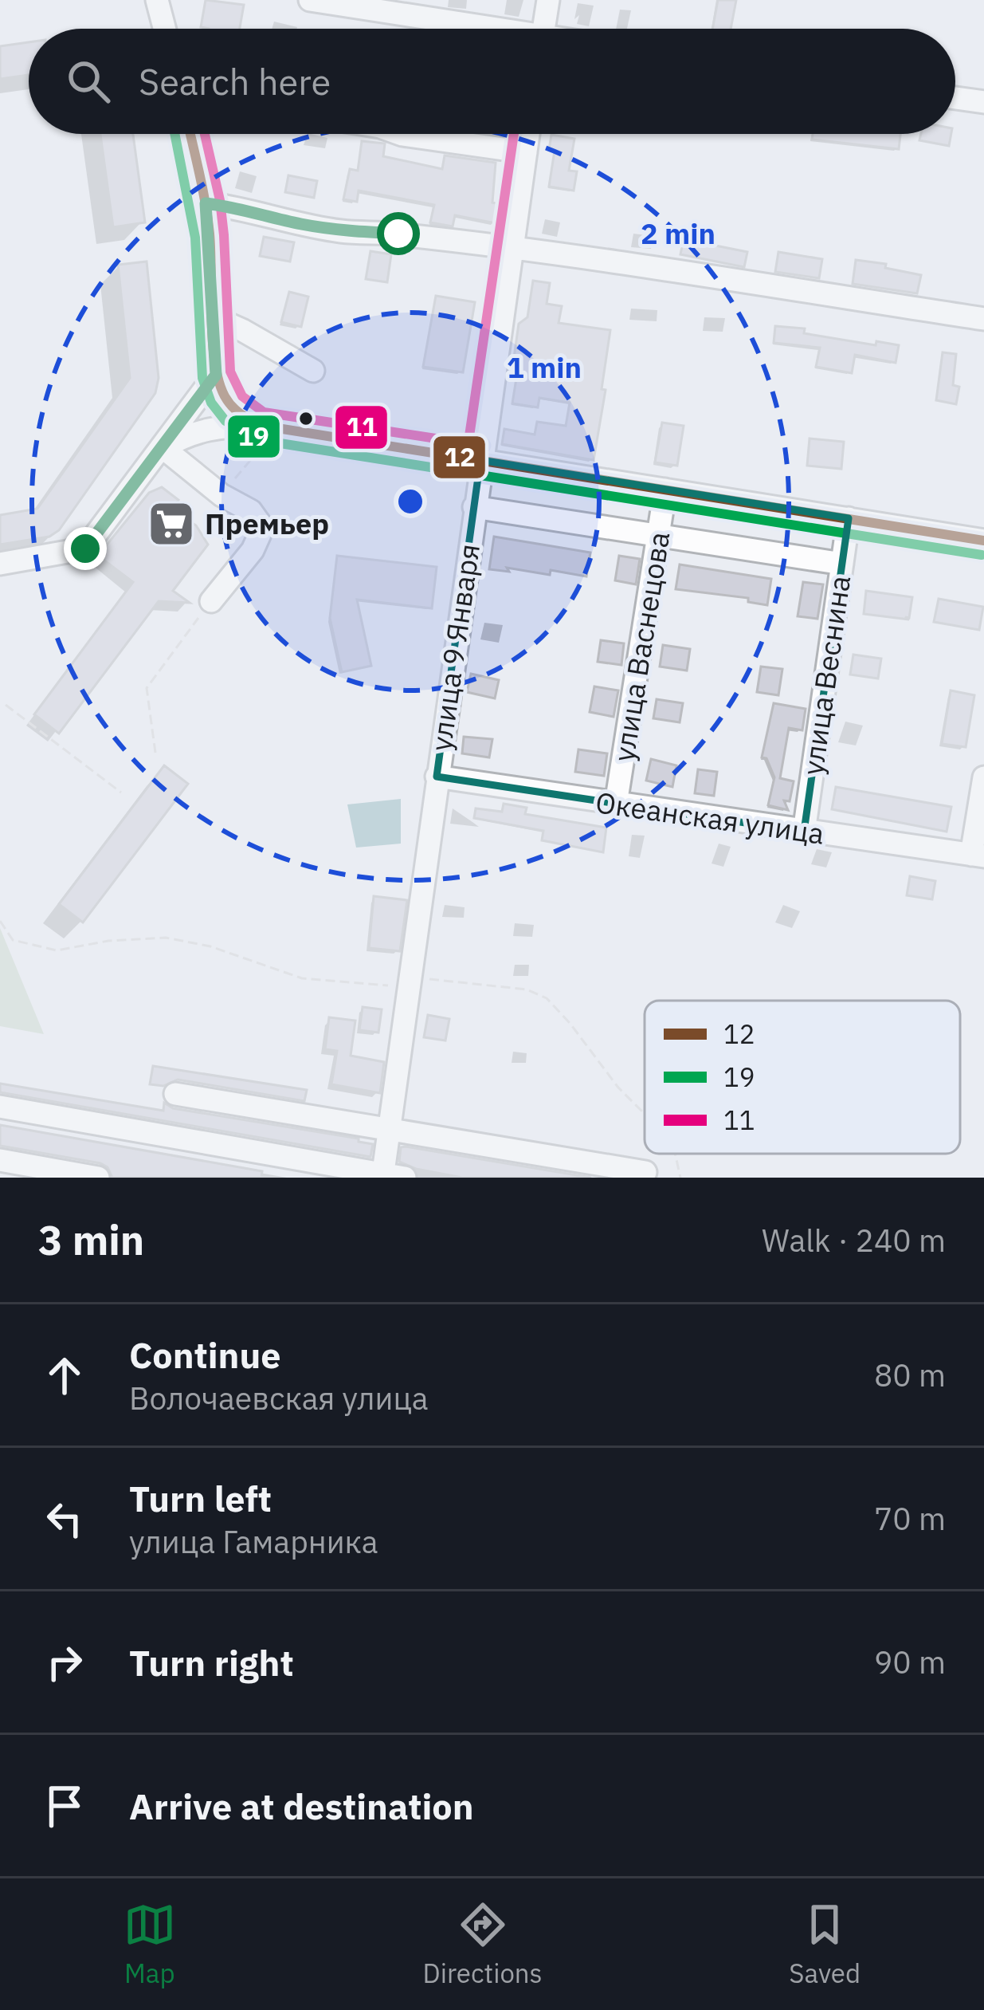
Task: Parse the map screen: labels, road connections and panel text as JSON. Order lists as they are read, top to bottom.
{
  "streets": {
    "street": [
      "улица Васнецова",
      "улица 9 Января",
      "улица Веснина",
      "Океанская улица"
    ]
  },
  "crossings": [
    ["улица Васнецова", "Океанская улица"],
    ["улица 9 Января", "Океанская улица"],
    ["улица Веснина", "Океанская улица"]
  ],
  "places": {
    "supermarket": ["Премьер"]
  },
  "lines": ["transit line 12", "transit line 19", "transit line 11"],
  "legend": ["12", "19", "11"],
  "page": {
    "search": "Search here",
    "heading": ["3 min", "Walk · 240 m"],
    "list": [
      ["Continue", "Волочаевская улица", "80 m"],
      ["Turn left", "улица Гамарника", "70 m"],
      ["Turn right", "90 m"],
      "Arrive at destination"
    ],
    "nav": ["Map", "Directions", "Saved"]
  },
  "rings": ["2 min", "1 min"]
}
